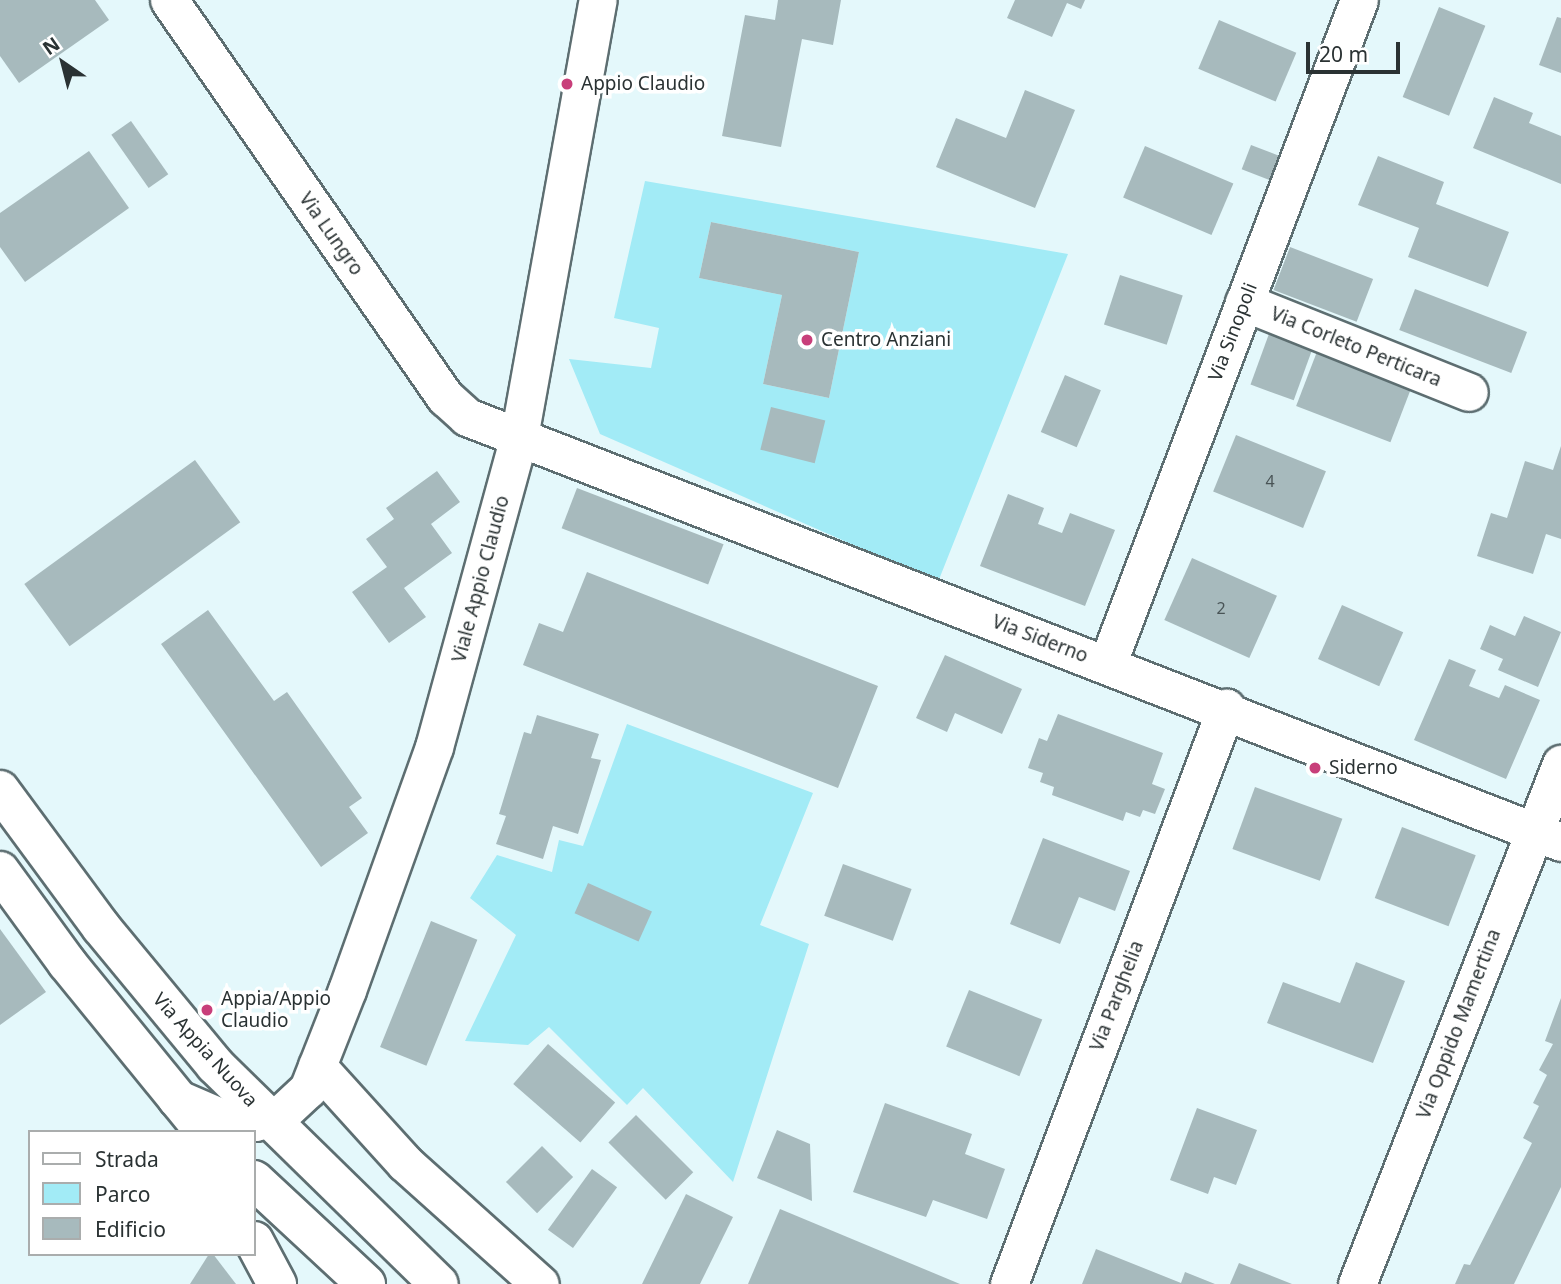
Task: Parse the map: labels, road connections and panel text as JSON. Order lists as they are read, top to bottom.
{
  "streets": {
    "main road": ["Via Appia Nuova"],
    "street": [
      "Via Lungro",
      "Via Sinopoli",
      "Via Corleto Perticara",
      "Viale Appio Claudio",
      "Via Siderno",
      "Via Parghelia",
      "Via Oppido Mamertina"
    ]
  },
  "crossings": [
    ["Via Lungro", "Viale Appio Claudio"],
    ["Via Lungro", "Via Siderno"],
    ["Via Sinopoli", "Via Corleto Perticara"],
    ["Via Sinopoli", "Via Siderno"],
    ["Viale Appio Claudio", "Via Siderno"],
    ["Viale Appio Claudio", "Via Appia Nuova"],
    ["Via Siderno", "Via Parghelia"],
    ["Via Siderno", "Via Oppido Mamertina"]
  ],
  "places": [
    "Appio Claudio",
    "Centro Anziani",
    "Siderno",
    "Appia/Appio Claudio"
  ],
  "house_numbers": ["4", "2"],
  "legend": ["Strada", "Parco", "Edificio"],
  "scale_bar": "20 m",
  "north": "top left"
}
